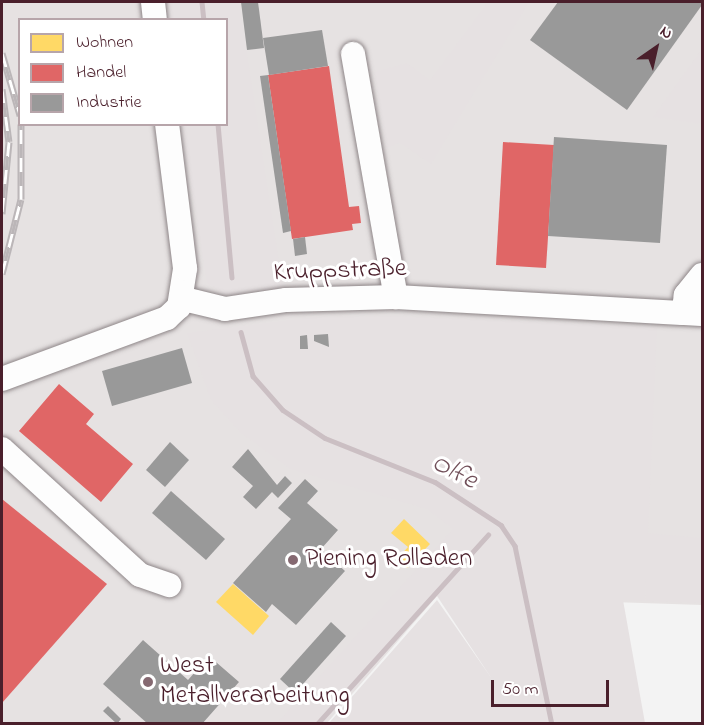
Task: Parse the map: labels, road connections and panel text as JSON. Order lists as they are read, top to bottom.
{
  "streets": {
    "street": ["Kruppstraße"]
  },
  "water": ["Olfe"],
  "places": ["Piening Rolladen", "West Metallverarbeitung"],
  "legend": ["Wohnen", "Handel", "Industrie"],
  "scale_bar": "50 m",
  "north": "top right"
}
